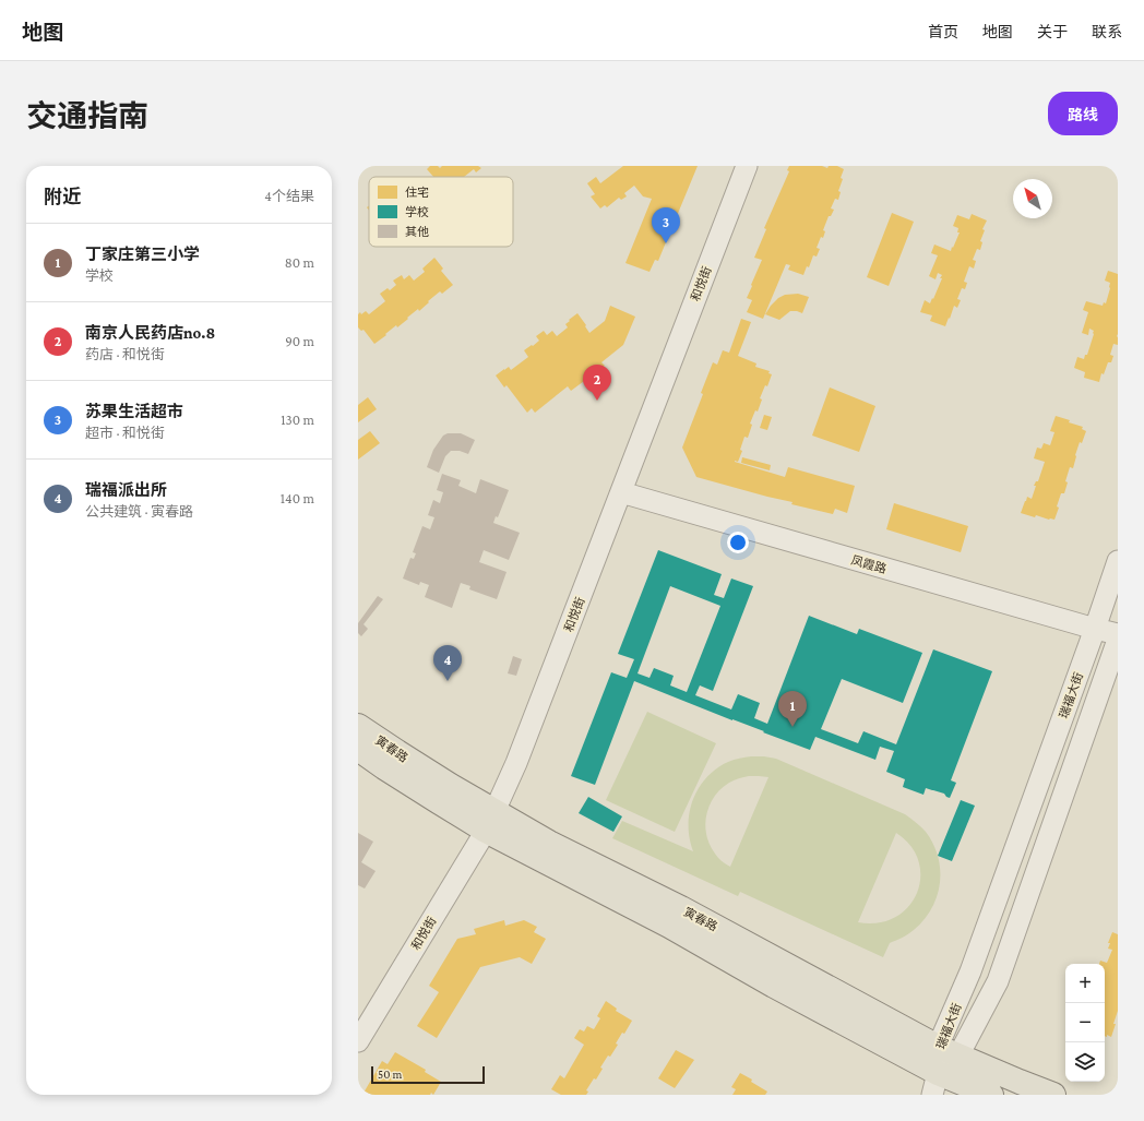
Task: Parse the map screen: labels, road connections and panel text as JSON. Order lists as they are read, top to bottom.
{
  "streets": {
    "main road": ["寅春路"],
    "street": ["和悦街", "凤霞路", "瑞福大街"]
  },
  "crossings": [
    ["和悦街", "凤霞路"],
    ["和悦街", "寅春路"],
    ["凤霞路", "瑞福大街"],
    ["瑞福大街", "寅春路"]
  ],
  "legend": ["住宅", "学校", "其他"],
  "scale_bar": "50 m",
  "north": "top left",
  "page": {
    "header": "地图",
    "nav": [
      "首页",
      "地图",
      "关于",
      "联系"
    ],
    "title": "交通指南",
    "buttons": "路线",
    "heading": ["附近", "4个结果"],
    "pins": [
      "3",
      "2",
      "4",
      "1"
    ],
    "list": [
      {
        "mark": "1",
        "name": "丁家庄第三小学",
        "note": "学校",
        "value": "80 m"
      },
      {
        "mark": "2",
        "name": "南京人民药店no.8",
        "note": "药店 · 和悦街",
        "value": "90 m"
      },
      {
        "mark": "3",
        "name": "苏果生活超市",
        "note": "超市 · 和悦街",
        "value": "130 m"
      },
      {
        "mark": "4",
        "name": "瑞福派出所",
        "note": "公共建筑 · 寅春路",
        "value": "140 m"
      }
    ],
    "map_buttons": ["+", "−"],
    "scale": "50 m"
  }
}
